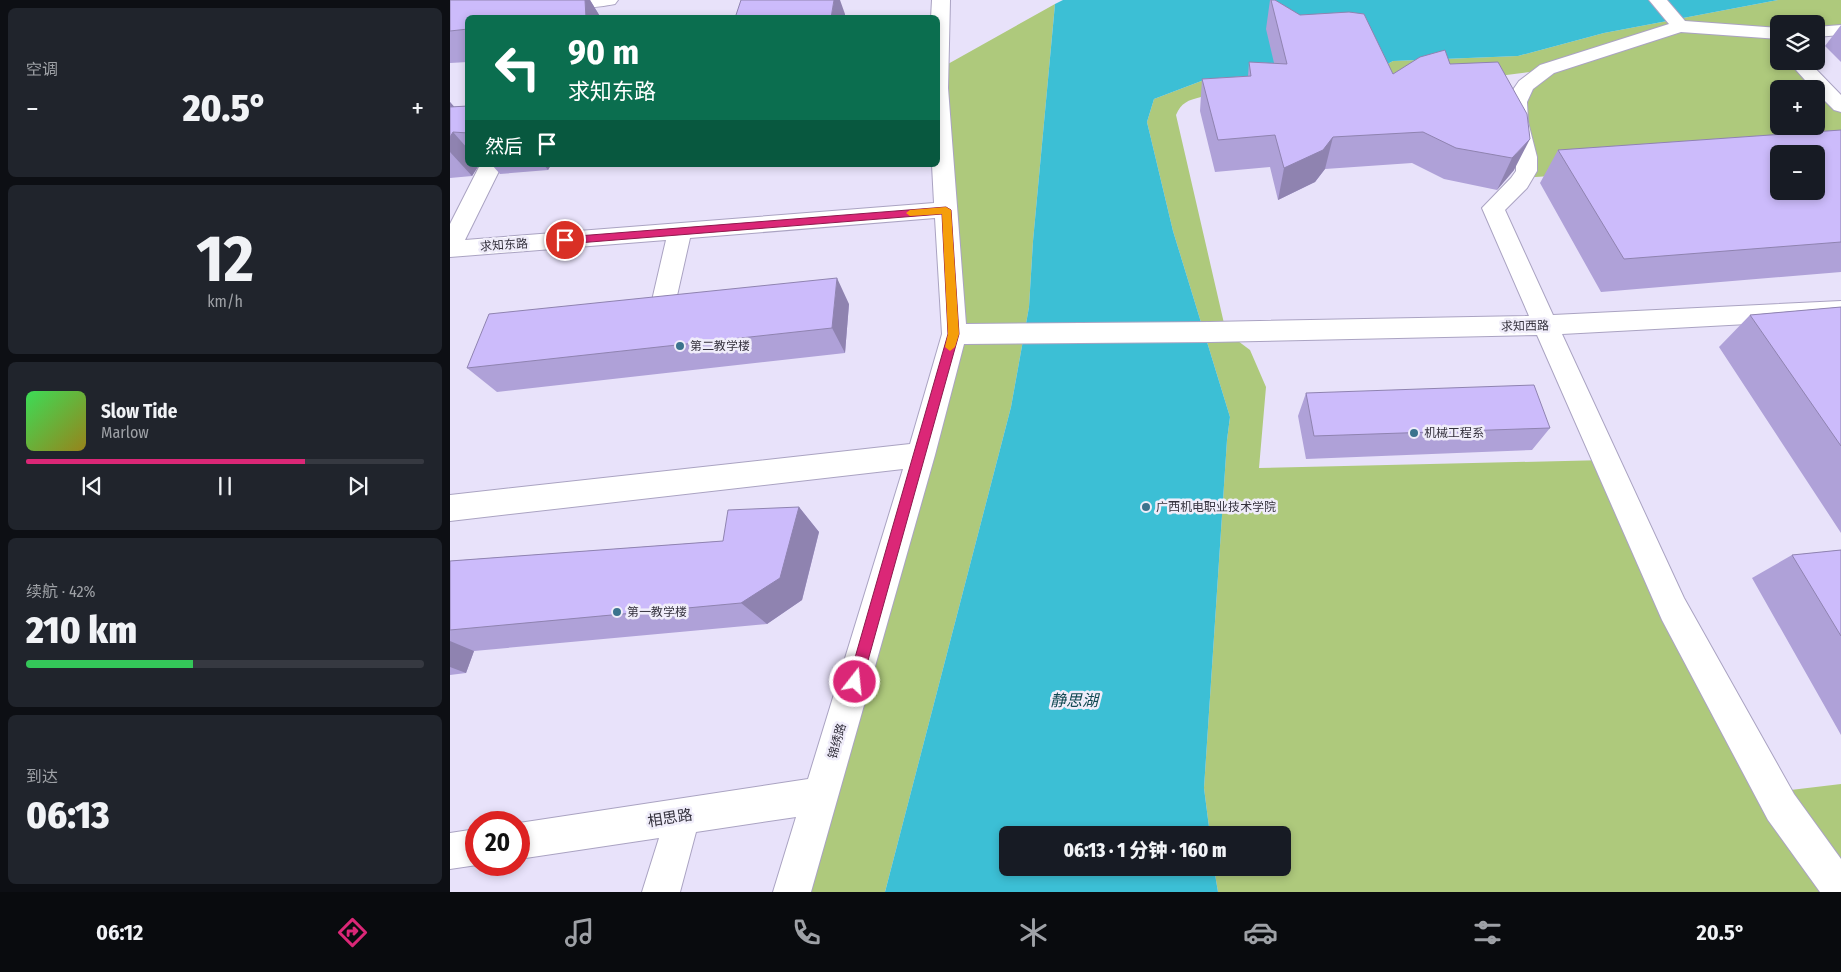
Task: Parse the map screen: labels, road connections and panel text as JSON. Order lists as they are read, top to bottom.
{
  "streets": {
    "lane": [
      "求知东路",
      "求知西路",
      "锦绣路",
      "相思路"
    ]
  },
  "crossings": [
    ["求知东路", "锦绣路"],
    ["求知西路", "锦绣路"],
    ["锦绣路", "相思路"]
  ],
  "water": ["静思湖"],
  "places": [
    "第二教学楼",
    "机械工程系",
    "广西机电职业技术学院",
    "第一教学楼"
  ],
  "page": {
    "tile": [
      "空调",
      ["12", "km/h"],
      ["续航 · 42%", "210 km"],
      ["到达", "06:13"]
    ],
    "map_buttons": ["+", "−"],
    "turn": ["90 m", "求知东路"],
    "heat": ["−", "20.5°", "+"],
    "then": "然后",
    "song": ["Slow Tide", "Marlow"],
    "limit": "20",
    "trip": "06:13 · 1 分钟 · 160 m",
    "tabs": ["06:12", "20.5°"]
  }
}
